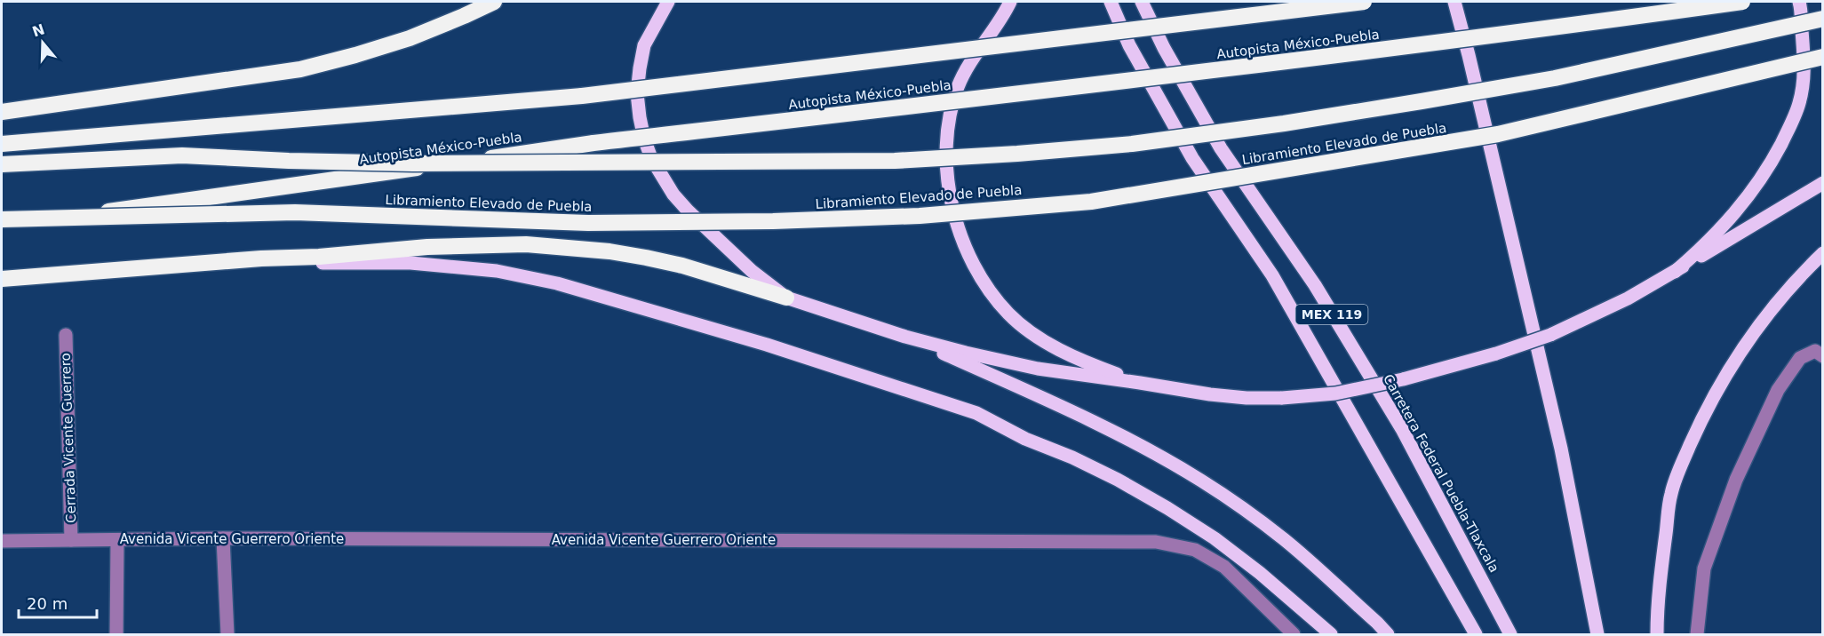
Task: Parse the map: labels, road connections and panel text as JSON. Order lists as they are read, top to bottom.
{
  "streets": {
    "highway": ["Autopista México-Puebla", "Libramiento Elevado de Puebla"],
    "main road": ["MEX 119", "Carretera Federal Puebla-Tlaxcala"],
    "street": ["Cerrada Vicente Guerrero", "Avenida Vicente Guerrero Oriente"]
  },
  "crossings": [
    ["Cerrada Vicente Guerrero", "Avenida Vicente Guerrero Oriente"]
  ],
  "scale_bar": "20 m",
  "north": "top"
}
